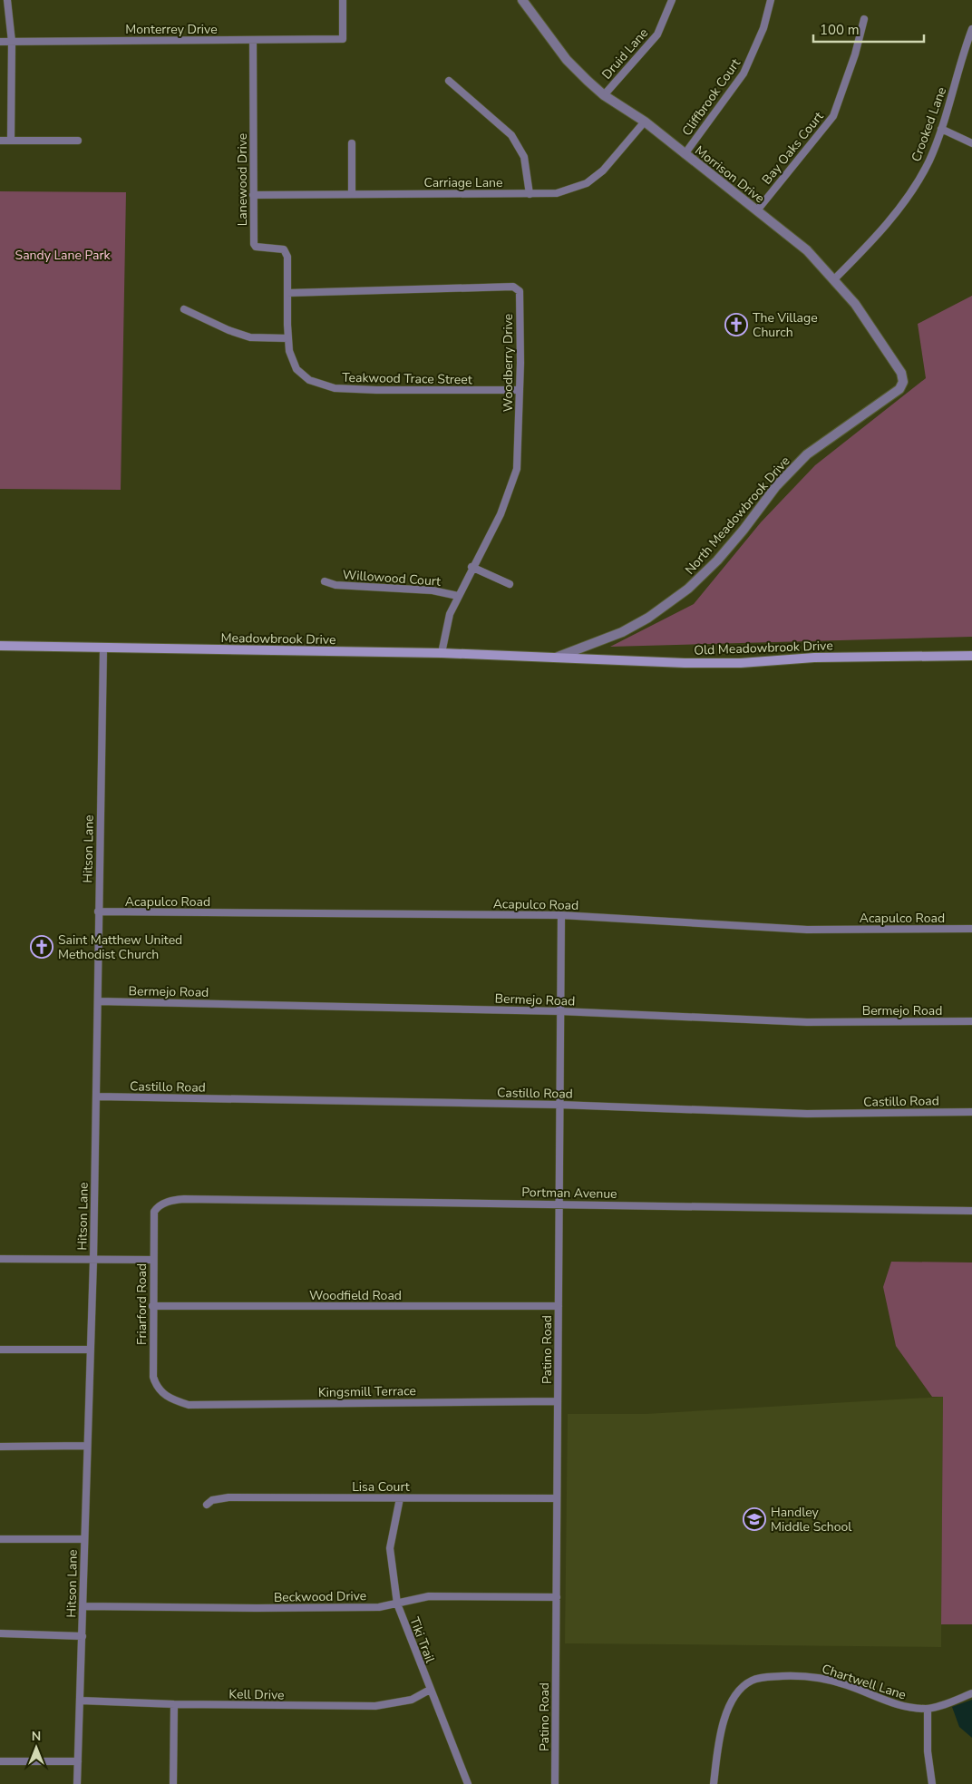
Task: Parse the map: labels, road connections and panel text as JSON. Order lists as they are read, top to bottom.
{
  "streets": {
    "main road": ["Meadowbrook Drive", "Old Meadowbrook Drive"],
    "street": [
      "Monterrey Drive",
      "Druid Lane",
      "Cliffbrook Court",
      "Crooked Lane",
      "Bay Oaks Court",
      "Morrison Drive",
      "Lanewood Drive",
      "Carriage Lane",
      "Woodberry Drive",
      "Teakwood Trace Street",
      "North Meadowbrook Drive",
      "Willowood Court",
      "Hitson Lane",
      "Acapulco Road",
      "Bermejo Road",
      "Castillo Road",
      "Portman Avenue",
      "Woodfield Road",
      "Friarford Road",
      "Patino Road",
      "Kingsmill Terrace",
      "Lisa Court",
      "Beckwood Drive",
      "Tiki Trail",
      "Chartwell Lane",
      "Kell Drive"
    ]
  },
  "crossings": [
    ["Monterrey Drive", "Lanewood Drive"],
    ["Druid Lane", "Morrison Drive"],
    ["Cliffbrook Court", "Morrison Drive"],
    ["Crooked Lane", "Morrison Drive"],
    ["Bay Oaks Court", "Morrison Drive"],
    ["Morrison Drive", "Carriage Lane"],
    ["Morrison Drive", "North Meadowbrook Drive"],
    ["Lanewood Drive", "Carriage Lane"],
    ["Lanewood Drive", "Woodberry Drive"],
    ["Lanewood Drive", "Teakwood Trace Street"],
    ["Woodberry Drive", "Teakwood Trace Street"],
    ["Woodberry Drive", "Willowood Court"],
    ["Woodberry Drive", "Meadowbrook Drive"],
    ["North Meadowbrook Drive", "Meadowbrook Drive"],
    ["North Meadowbrook Drive", "Old Meadowbrook Drive"],
    ["Meadowbrook Drive", "Old Meadowbrook Drive"],
    ["Meadowbrook Drive", "Hitson Lane"],
    ["Hitson Lane", "Acapulco Road"],
    ["Hitson Lane", "Bermejo Road"],
    ["Hitson Lane", "Castillo Road"],
    ["Hitson Lane", "Beckwood Drive"],
    ["Hitson Lane", "Kell Drive"],
    ["Acapulco Road", "Patino Road"],
    ["Bermejo Road", "Patino Road"],
    ["Castillo Road", "Patino Road"],
    ["Portman Avenue", "Friarford Road"],
    ["Portman Avenue", "Patino Road"],
    ["Woodfield Road", "Friarford Road"],
    ["Woodfield Road", "Patino Road"],
    ["Friarford Road", "Kingsmill Terrace"],
    ["Patino Road", "Kingsmill Terrace"],
    ["Patino Road", "Lisa Court"],
    ["Patino Road", "Beckwood Drive"],
    ["Lisa Court", "Tiki Trail"],
    ["Beckwood Drive", "Tiki Trail"],
    ["Tiki Trail", "Kell Drive"]
  ],
  "parks": ["Sandy Lane Park"],
  "places": {
    "church": ["The Village Church", "Saint Matthew United Methodist Church"],
    "school or university": ["Handley Middle School"]
  },
  "scale_bar": "100 m",
  "north": "top"
}
